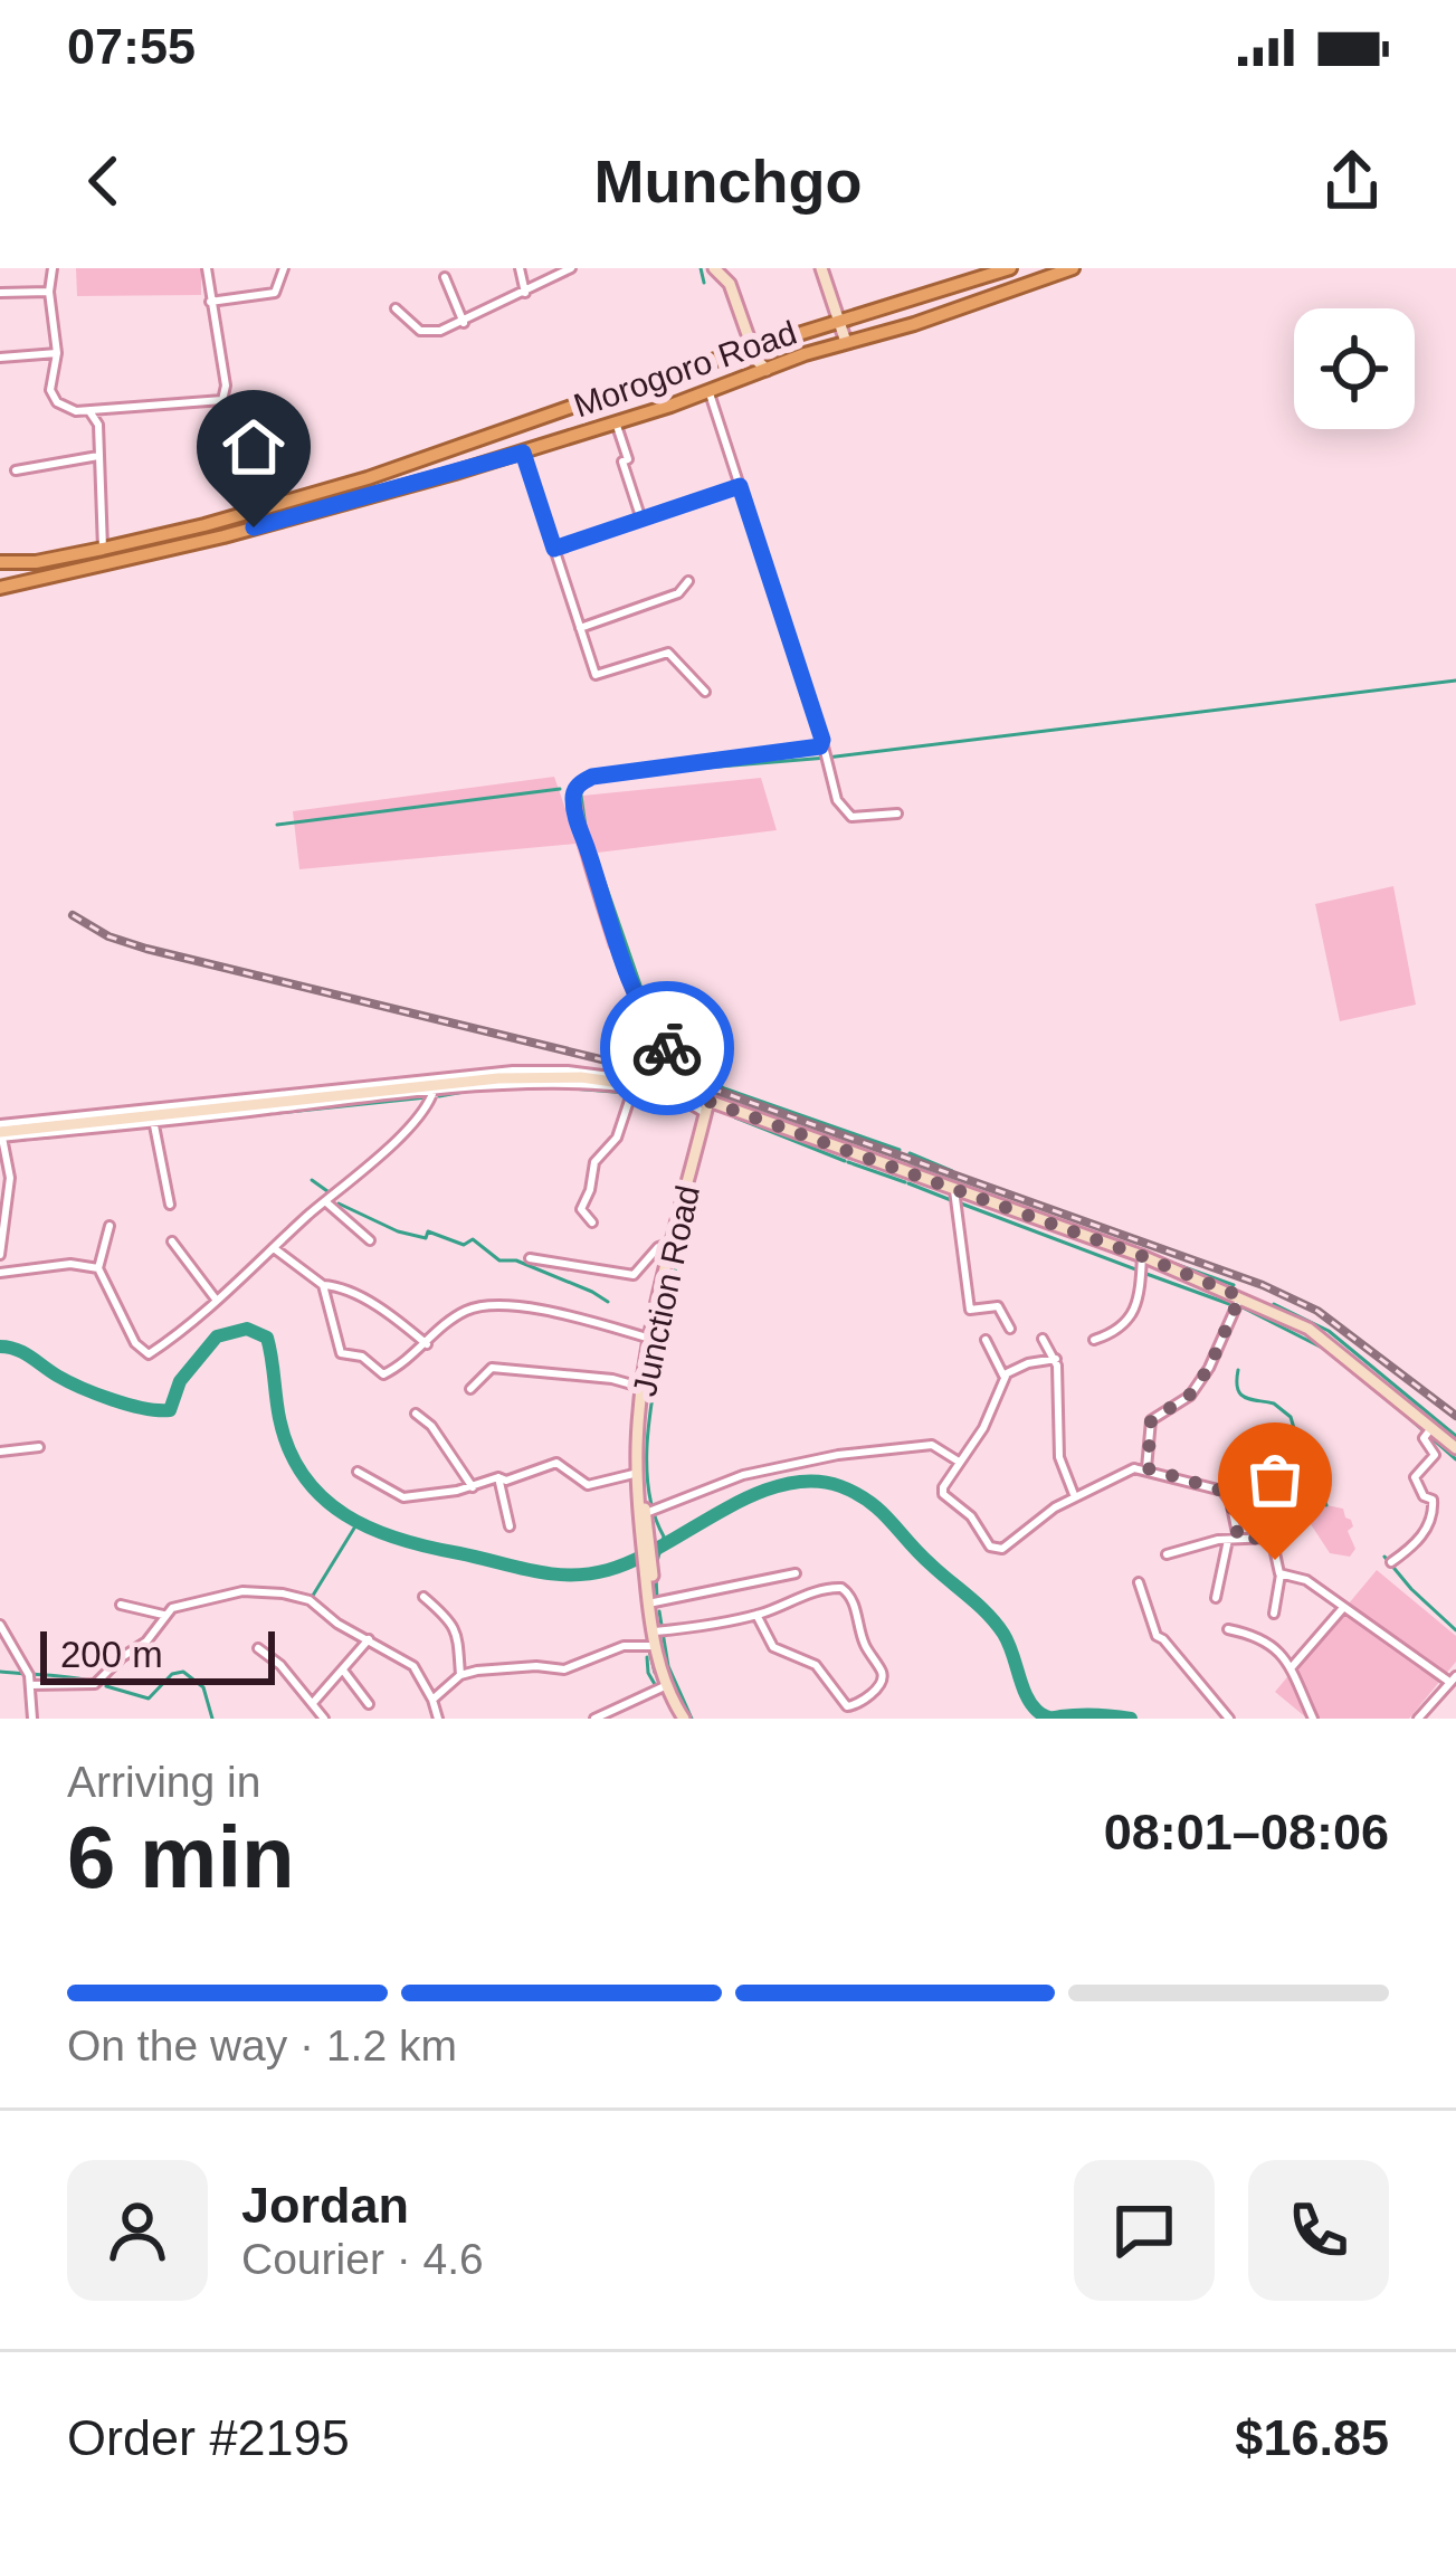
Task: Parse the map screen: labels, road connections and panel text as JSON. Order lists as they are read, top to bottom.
{
  "streets": {
    "highway": ["Morogoro Road"],
    "main road": ["Junction Road"]
  },
  "scale_bar": "200 m",
  "page": {
    "status": "07:55",
    "header": "Munchgo",
    "scale": "200 m",
    "heading": ["6 min", "Arriving in", "08:01–08:06"],
    "panel": [
      "Jordan",
      "Courier · 4.6",
      "Order #2195",
      "$16.85"
    ],
    "bar": "On the way · 1.2 km"
  }
}
